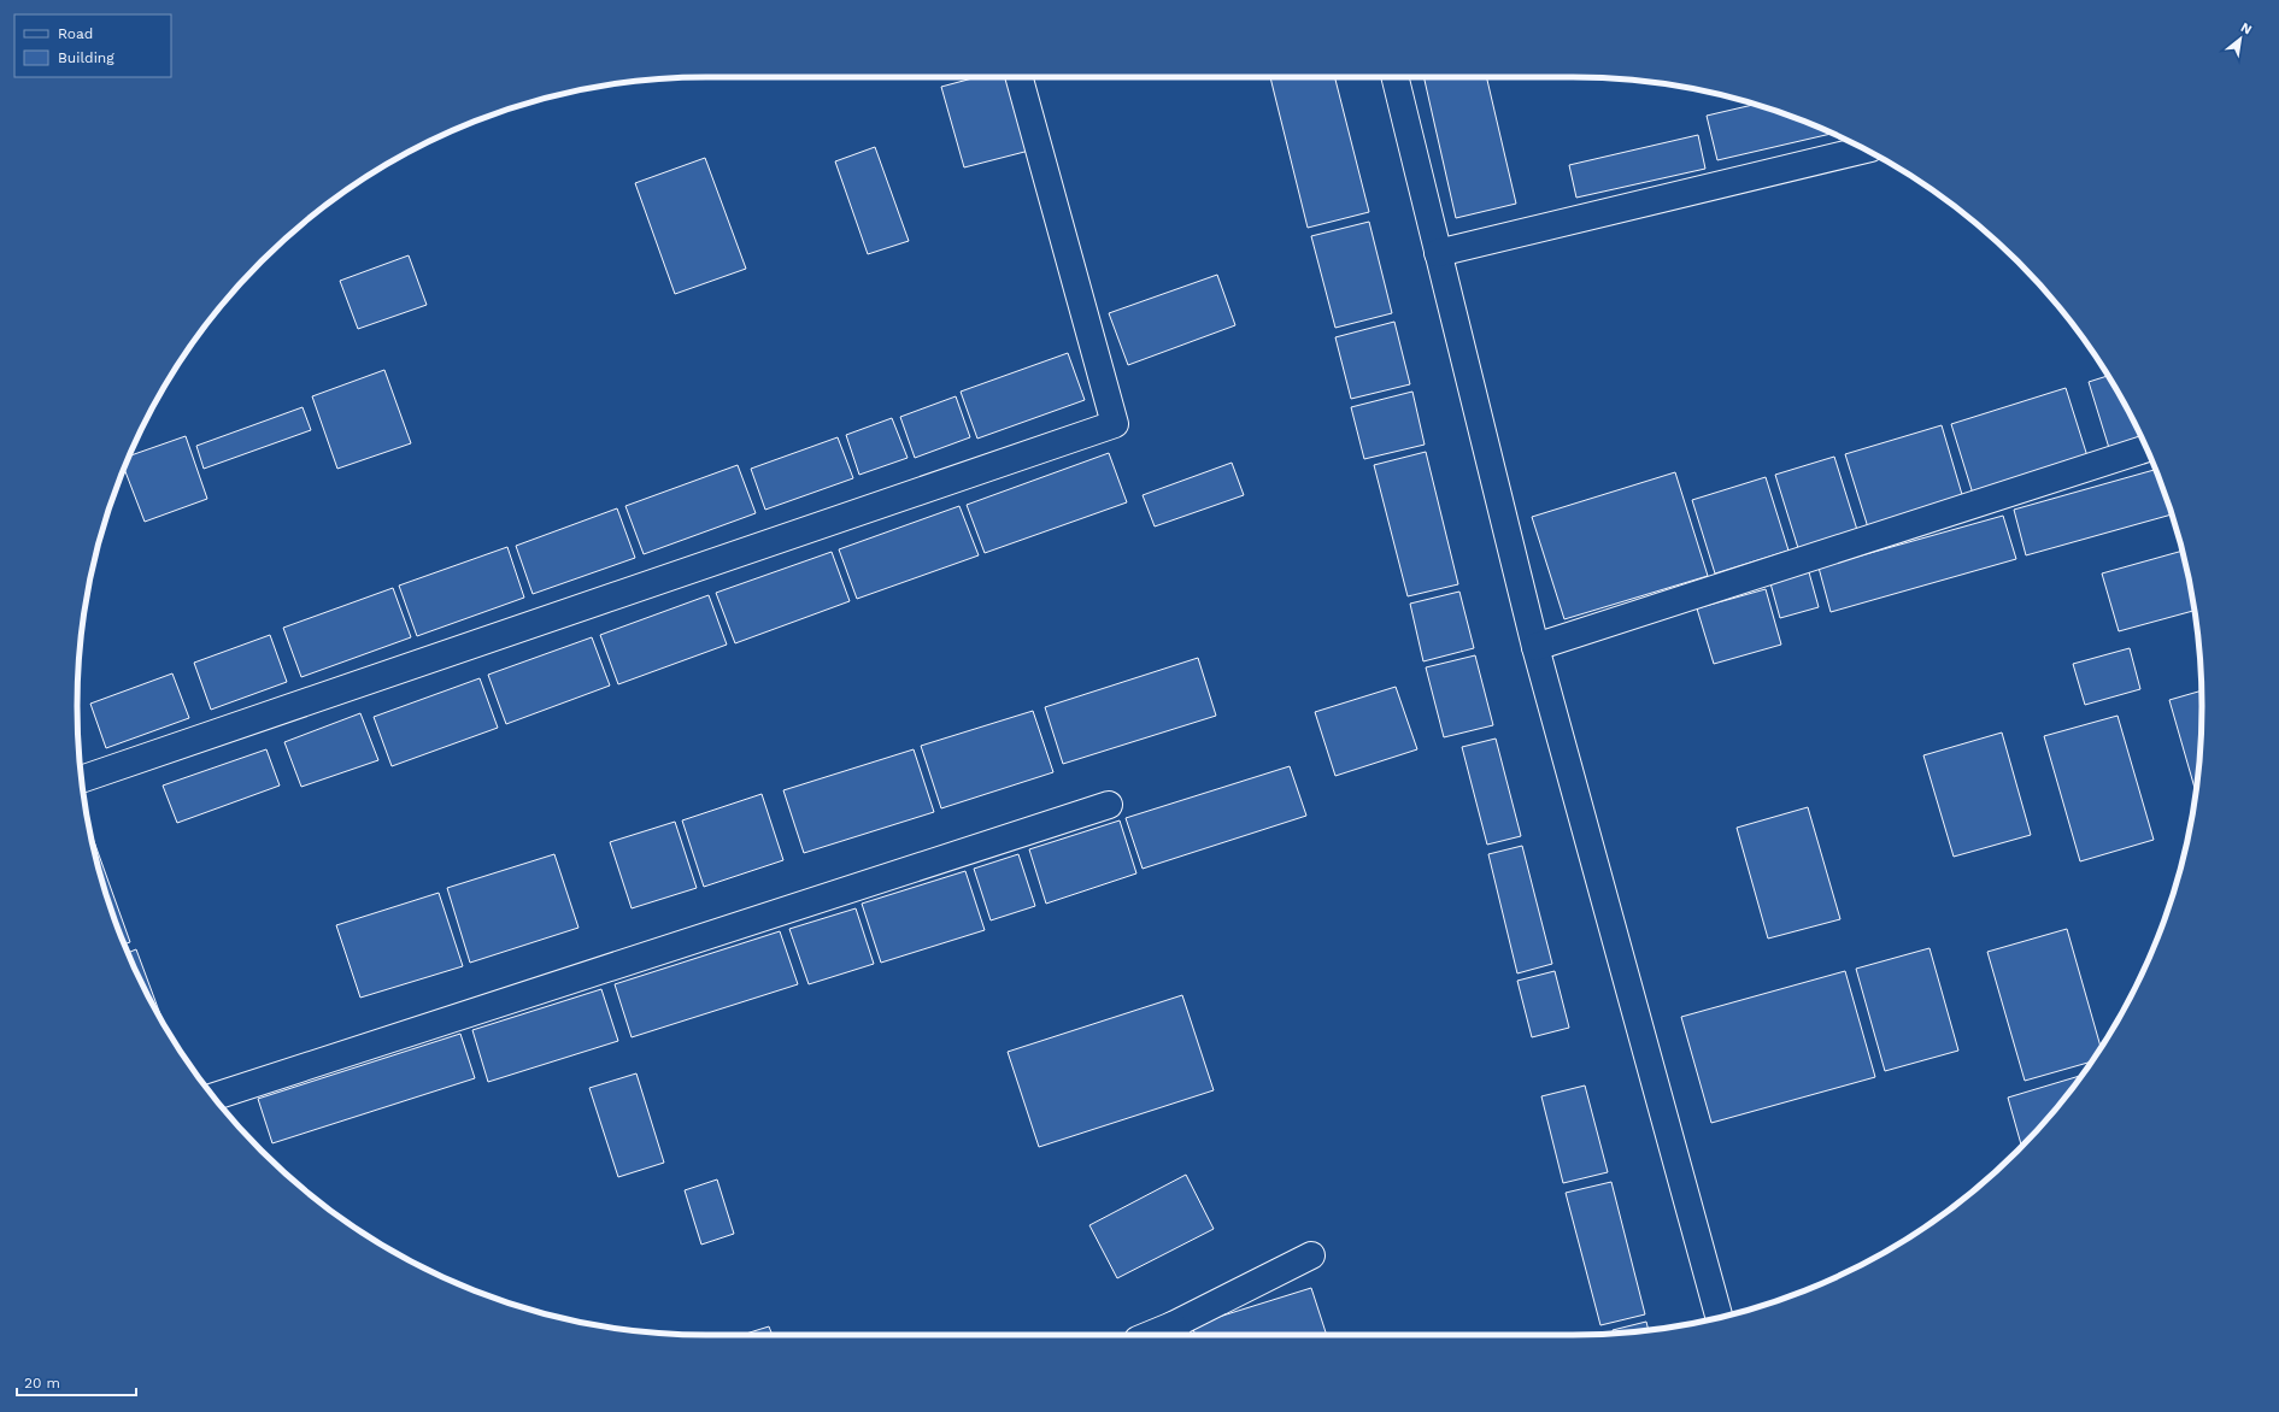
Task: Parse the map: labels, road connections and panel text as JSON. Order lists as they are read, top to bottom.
{
  "legend": ["Road", "Building"],
  "scale_bar": "20 m",
  "north": "top right"
}
